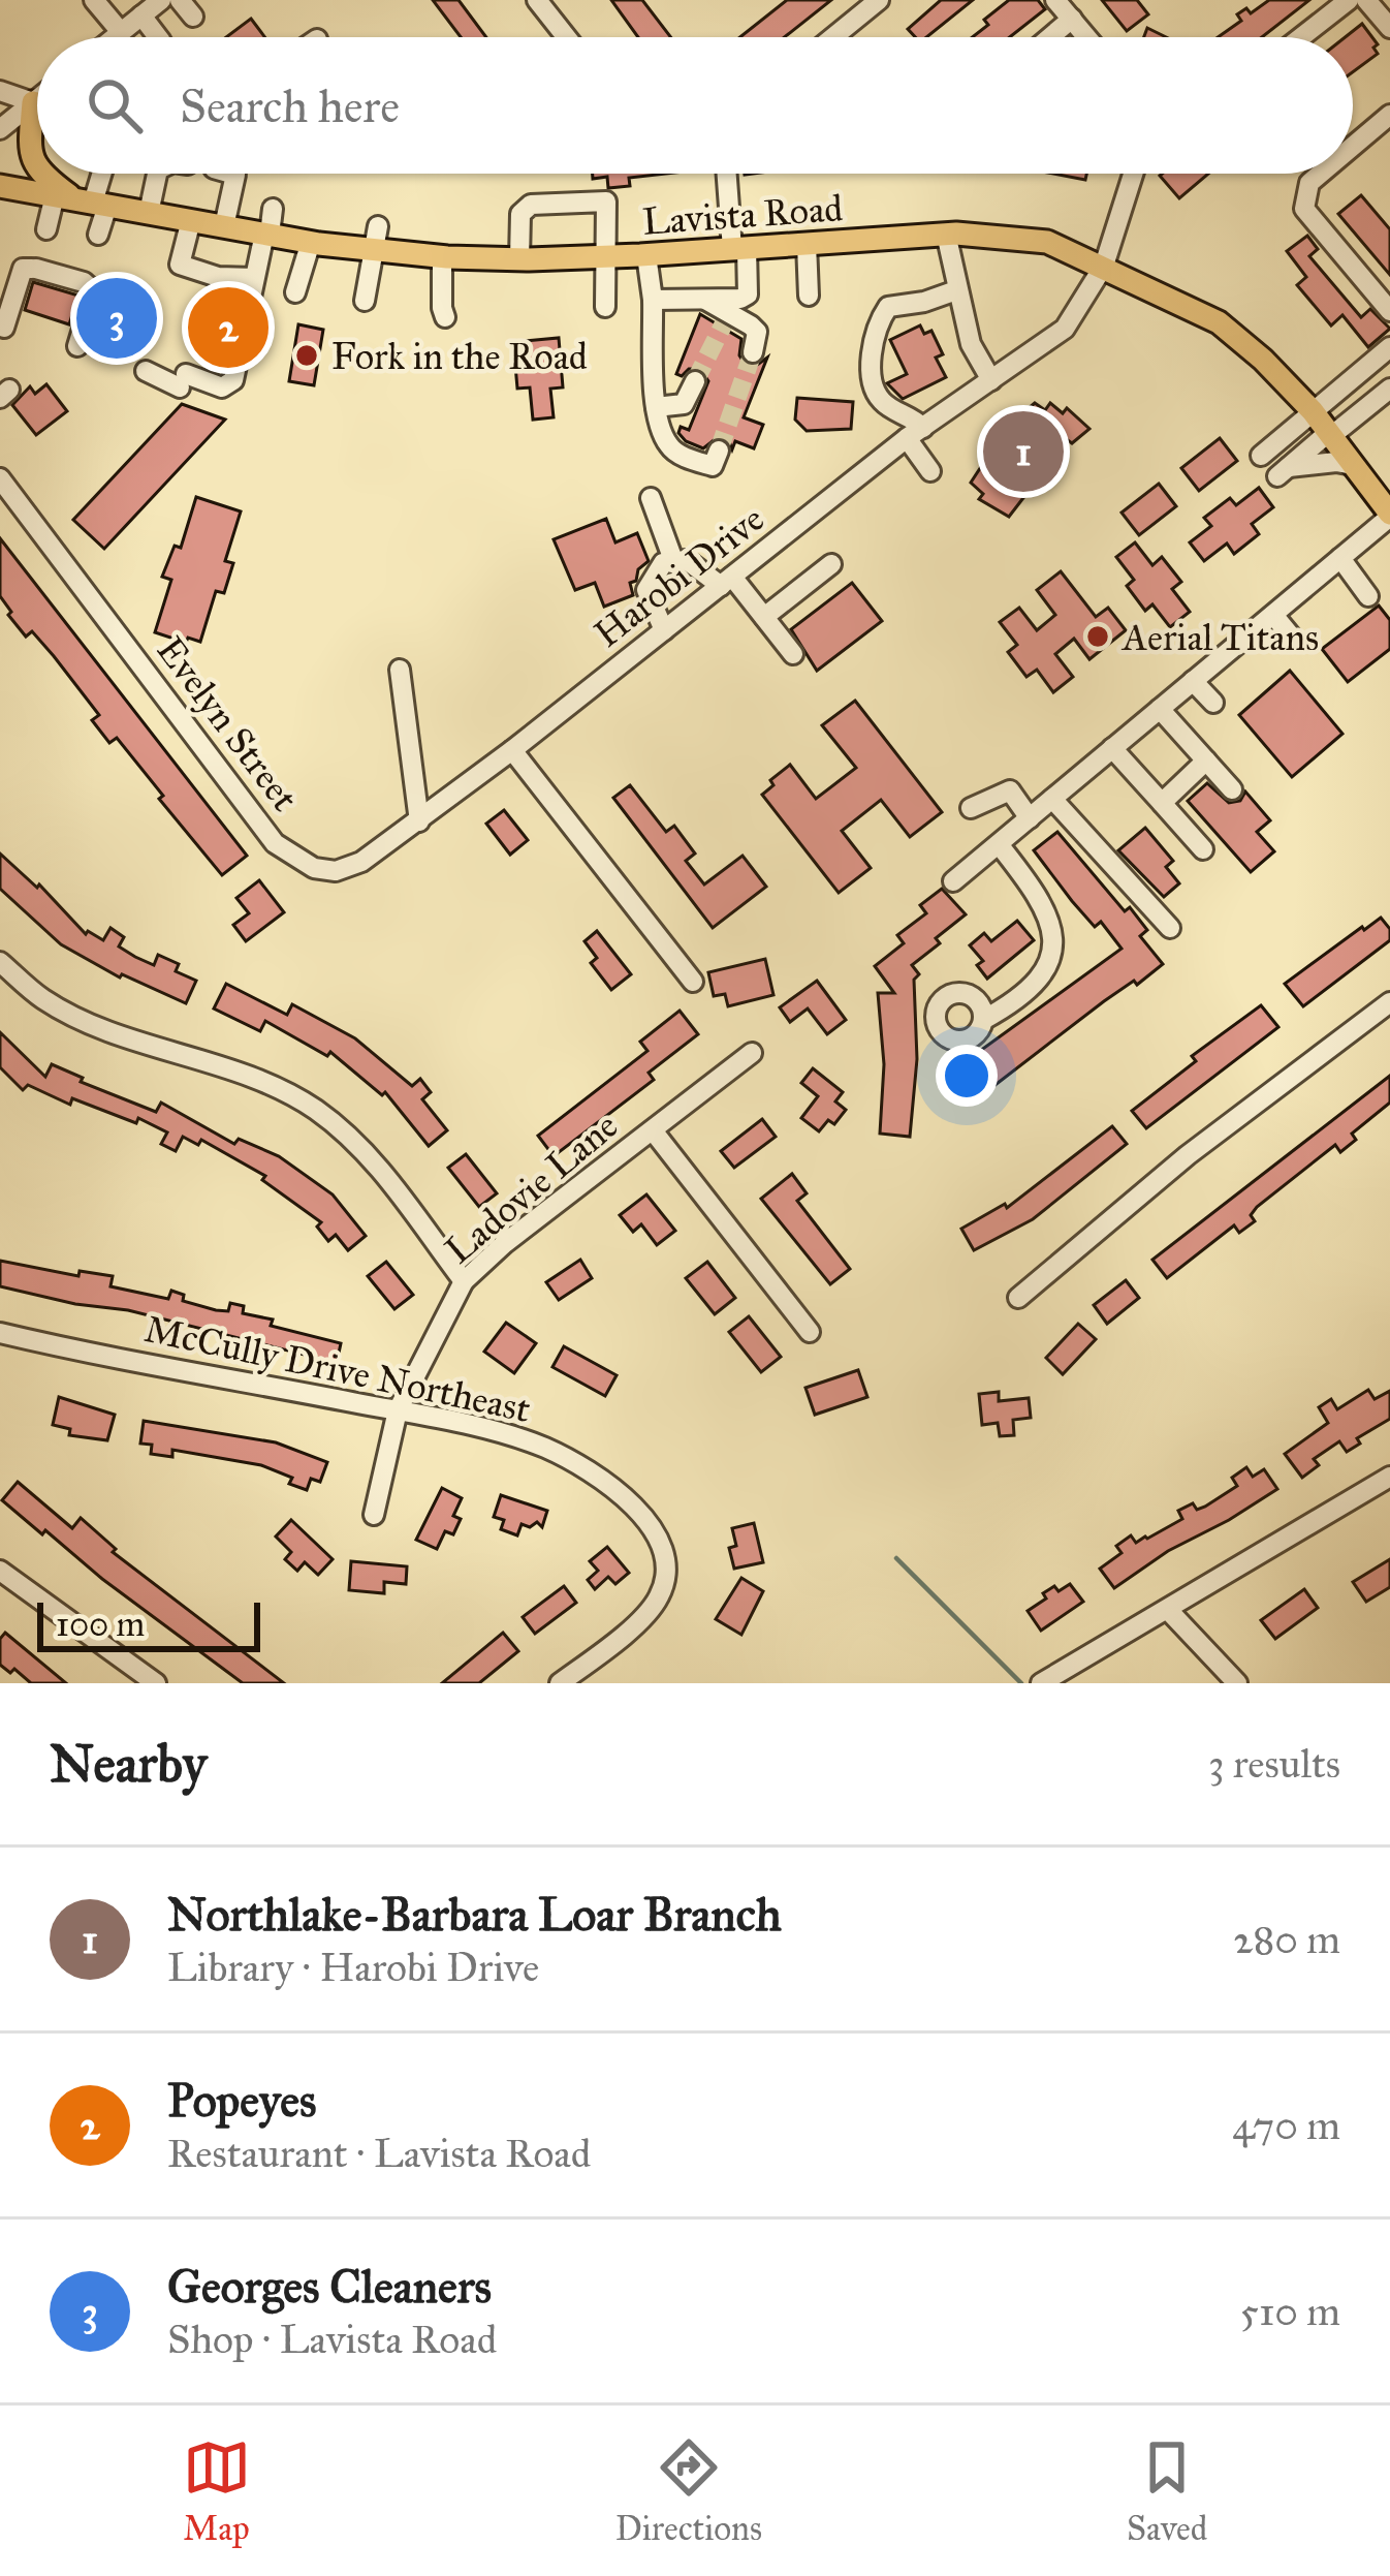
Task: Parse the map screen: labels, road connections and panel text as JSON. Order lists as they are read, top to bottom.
{
  "streets": {
    "main road": ["Lavista Road"],
    "street": [
      "Harobi Drive",
      "Evelyn Street",
      "Ladovie Lane",
      "McCully Drive Northeast"
    ]
  },
  "crossings": [
    ["Lavista Road", "Harobi Drive"],
    ["Harobi Drive", "Evelyn Street"],
    ["Ladovie Lane", "McCully Drive Northeast"]
  ],
  "places": ["Fork in the Road", "Aerial Titans"],
  "scale_bar": "100 m",
  "page": {
    "search": "Search here",
    "pins": ["3", "2", "1"],
    "scale": "100 m",
    "heading": ["Nearby", "3 results"],
    "list": [
      {
        "mark": "1",
        "name": "Northlake-Barbara Loar Branch",
        "note": "Library · Harobi Drive",
        "value": "280 m"
      },
      {
        "mark": "2",
        "name": "Popeyes",
        "note": "Restaurant · Lavista Road",
        "value": "470 m"
      },
      {
        "mark": "3",
        "name": "Georges Cleaners",
        "note": "Shop · Lavista Road",
        "value": "510 m"
      }
    ],
    "nav": ["Map", "Directions", "Saved"]
  }
}
